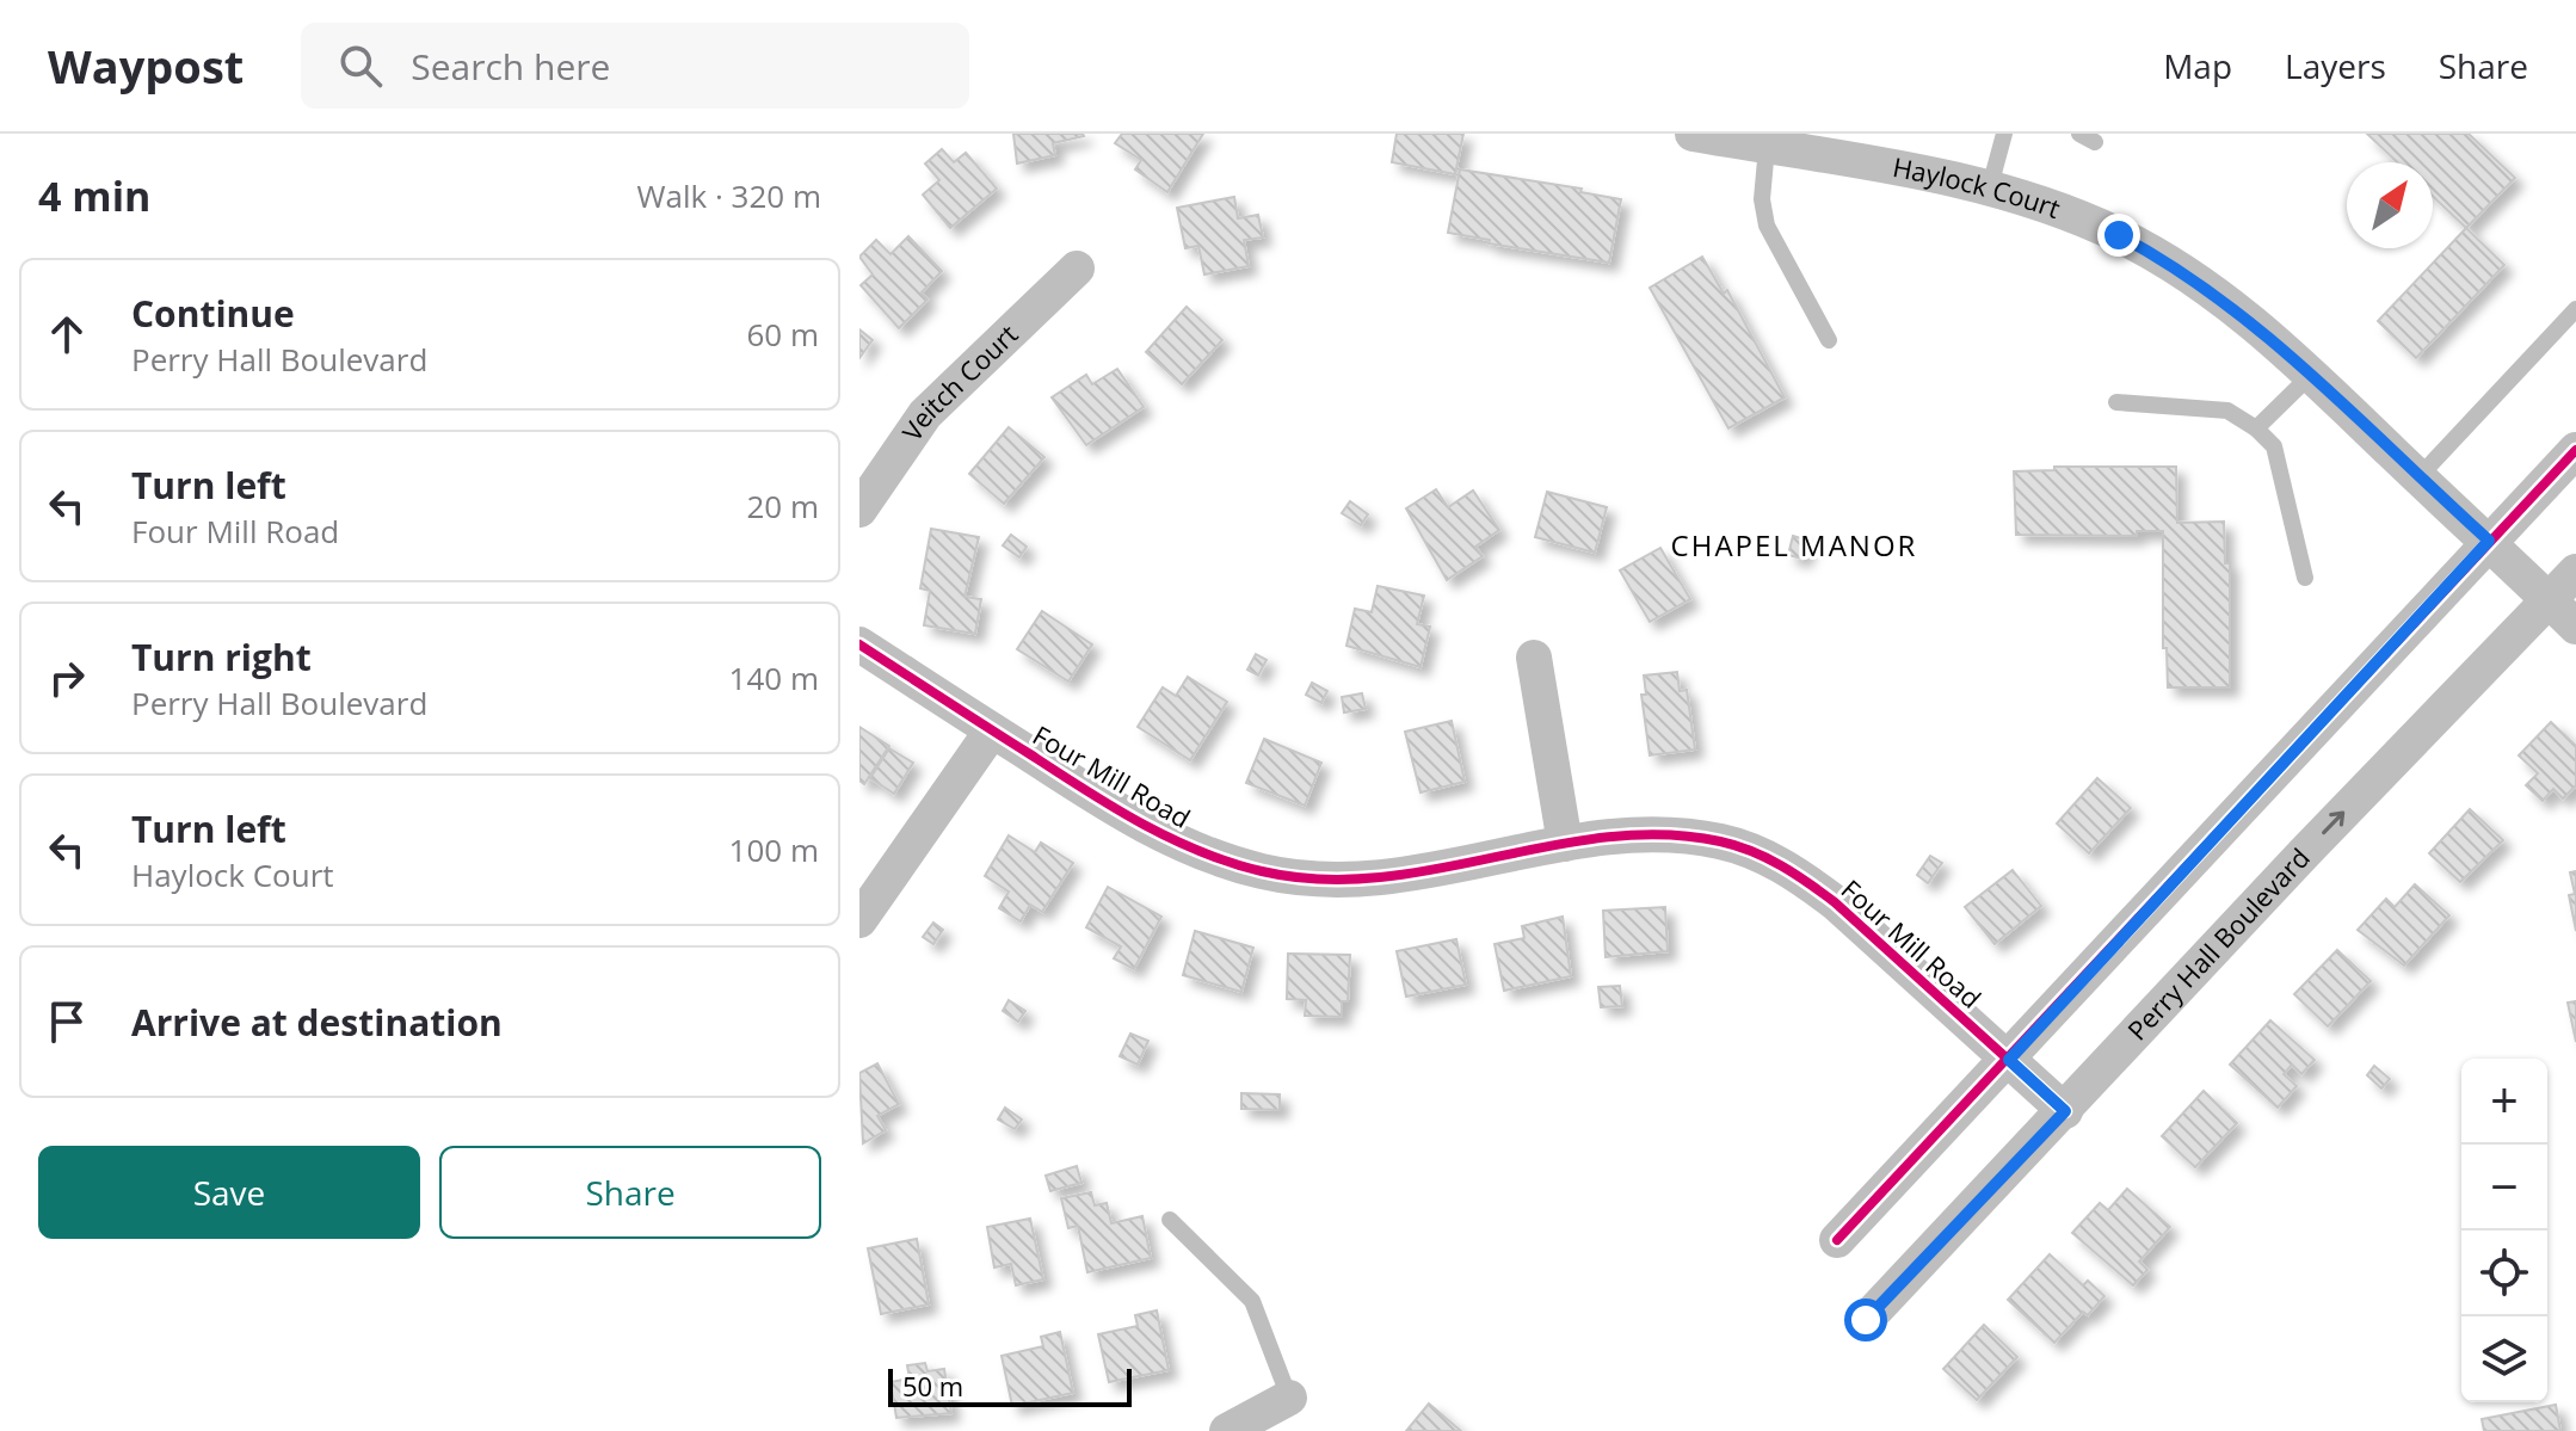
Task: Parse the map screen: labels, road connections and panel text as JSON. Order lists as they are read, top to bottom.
{
  "streets": {
    "street": [
      "Haylock Court",
      "Veitch Court",
      "Four Mill Road",
      "Perry Hall Boulevard"
    ]
  },
  "crossings": [
    ["Haylock Court", "Perry Hall Boulevard"],
    ["Four Mill Road", "Perry Hall Boulevard"]
  ],
  "districts": ["CHAPEL MANOR"],
  "scale_bar": "50 m",
  "north": "top right",
  "page": {
    "header": "Waypost",
    "search": "Search here",
    "nav": ["Map", "Layers", "Share"],
    "heading": ["4 min", "Walk · 320 m"],
    "list": [
      ["Continue", "Perry Hall Boulevard", "60 m"],
      ["Turn left", "Four Mill Road", "20 m"],
      ["Turn right", "Perry Hall Boulevard", "140 m"],
      ["Turn left", "Haylock Court", "100 m"],
      "Arrive at destination"
    ],
    "map_buttons": ["+", "−"],
    "buttons": ["Save", "Share"],
    "scale": "50 m"
  }
}
